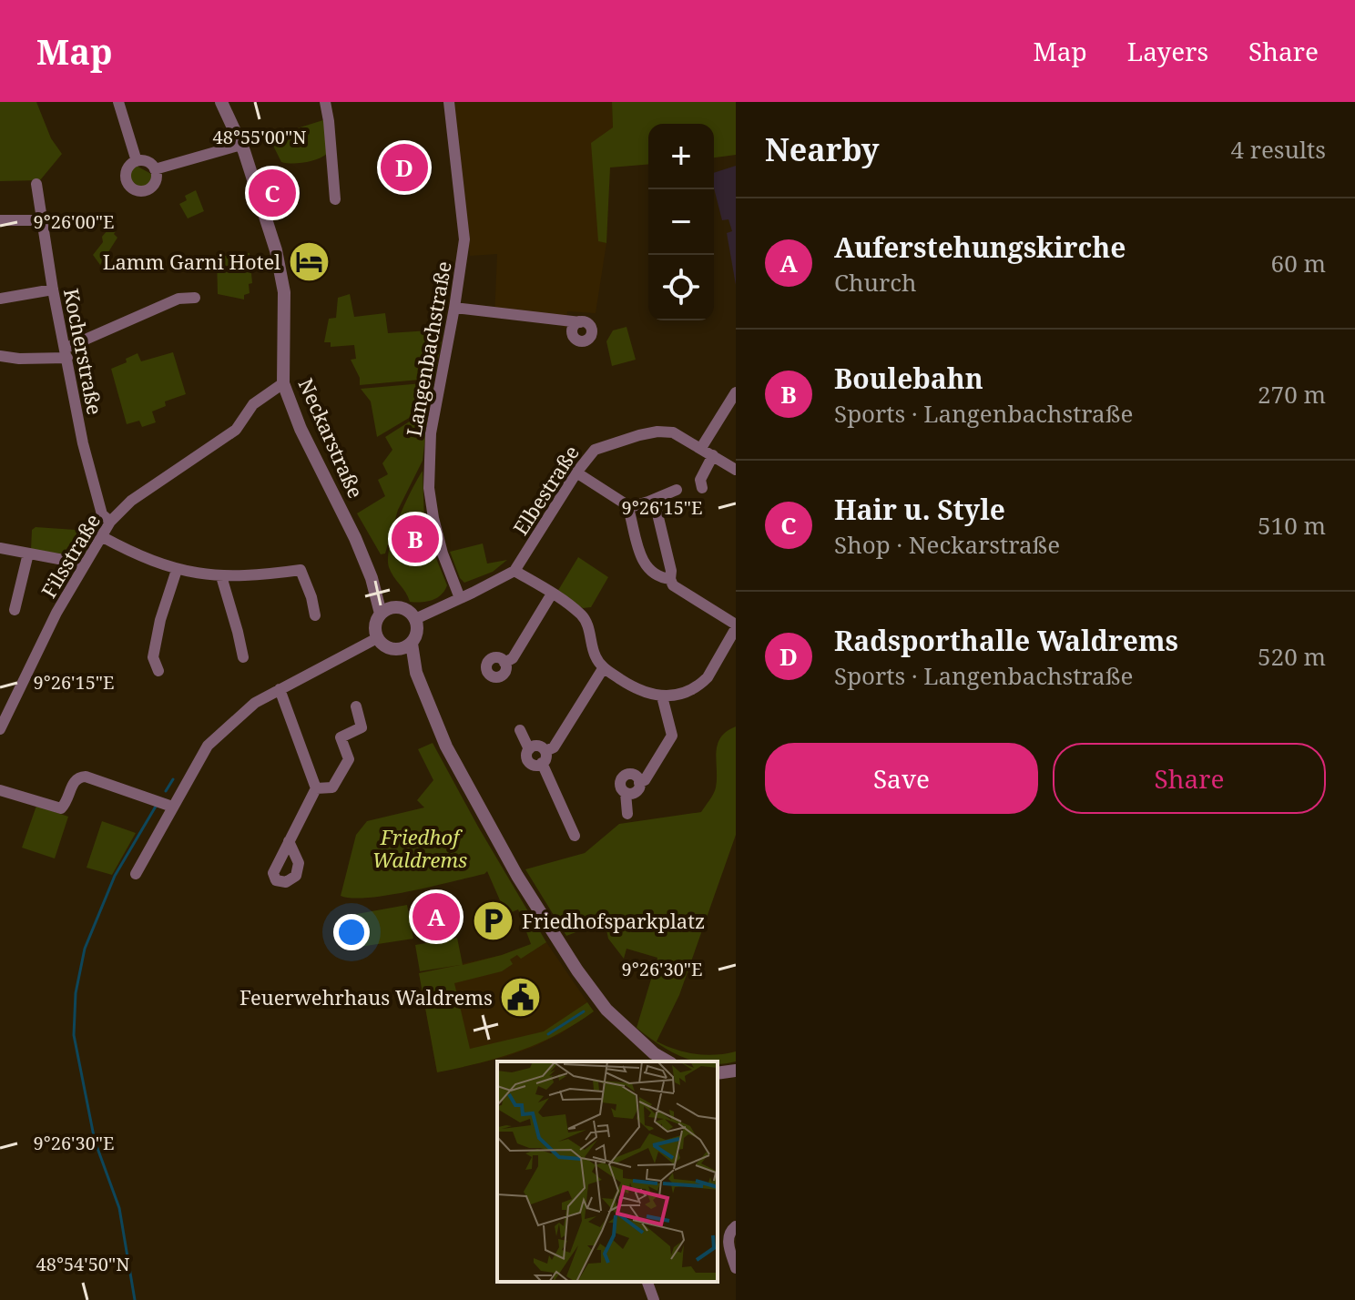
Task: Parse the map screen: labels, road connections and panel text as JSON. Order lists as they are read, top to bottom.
{
  "streets": {
    "street": [
      "Langenbachstraße",
      "Kocherstraße",
      "Neckarstraße",
      "Elbestraße",
      "Filsstraße"
    ]
  },
  "crossings": [
    ["Kocherstraße", "Filsstraße"],
    ["Neckarstraße", "Filsstraße"]
  ],
  "parks": ["Friedhof Waldrems"],
  "places": {
    "hotel": ["Lamm Garni Hotel"],
    "parking": ["Friedhofsparkplatz"],
    "public building": ["Feuerwehrhaus Waldrems"]
  },
  "page": {
    "header": "Map",
    "nav": ["Map", "Layers", "Share"],
    "heading": ["Nearby", "4 results"],
    "map_buttons": ["+", "−"],
    "pins": [
      "D",
      "C",
      "B",
      "A"
    ],
    "list": [
      {
        "mark": "A",
        "name": "Auferstehungskirche",
        "note": "Church",
        "value": "60 m"
      },
      {
        "mark": "B",
        "name": "Boulebahn",
        "note": "Sports · Langenbachstraße",
        "value": "270 m"
      },
      {
        "mark": "C",
        "name": "Hair u. Style",
        "note": "Shop · Neckarstraße",
        "value": "510 m"
      },
      {
        "mark": "D",
        "name": "Radsporthalle Waldrems",
        "note": "Sports · Langenbachstraße",
        "value": "520 m"
      }
    ],
    "buttons": ["Save", "Share"]
  },
  "coordinates": [
    "48°55'00\"N",
    "9°26'00\"E",
    "9°26'15\"E",
    "9°26'30\"E",
    "48°54'50\"N"
  ]
}
